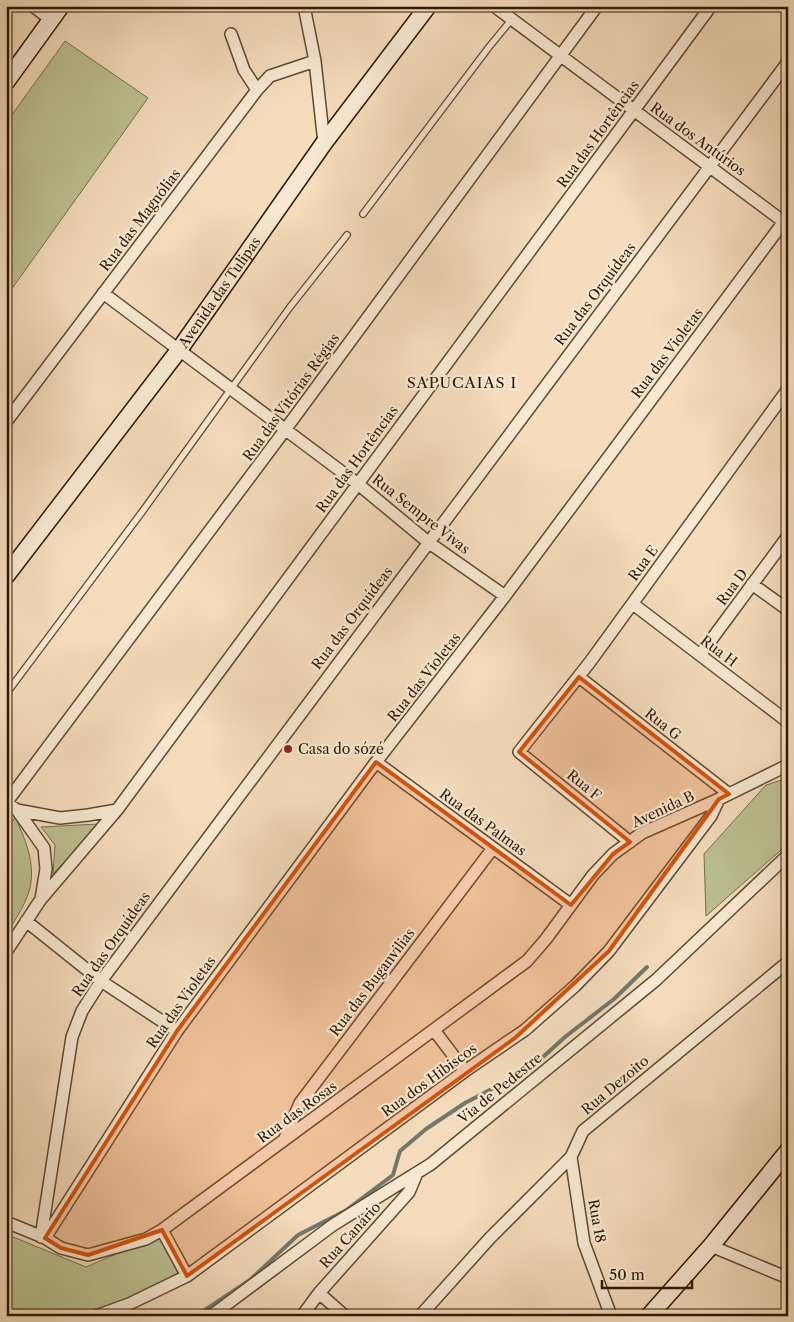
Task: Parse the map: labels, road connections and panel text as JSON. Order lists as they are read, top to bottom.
{
  "streets": {
    "street": [
      "Rua das Hortências",
      "Rua dos Antúrios",
      "Rua das Magnólias",
      "Avenida das Tulipas",
      "Rua das Orquídeas",
      "Rua das Violetas",
      "Rua das Vitórias Régias",
      "Rua Sempre Vivas",
      "Rua E",
      "Rua D",
      "Rua H",
      "Rua G",
      "Rua F",
      "Avenida B",
      "Rua das Palmas",
      "Rua das Buganvilias",
      "Rua dos Hibiscos",
      "Rua Dezoito",
      "Via de Pedestre",
      "Rua das Rosas",
      "Rua 18",
      "Rua Canário"
    ]
  },
  "crossings": [
    ["Rua das Hortências", "Rua dos Antúrios"],
    ["Rua das Hortências", "Rua Sempre Vivas"],
    ["Rua dos Antúrios", "Rua das Orquídeas"],
    ["Rua dos Antúrios", "Rua das Violetas"],
    ["Rua dos Antúrios", "Rua das Vitórias Régias"],
    ["Rua das Magnólias", "Rua Sempre Vivas"],
    ["Avenida das Tulipas", "Rua Sempre Vivas"],
    ["Rua das Orquídeas", "Rua das Violetas"],
    ["Rua das Orquídeas", "Rua Sempre Vivas"],
    ["Rua das Orquídeas", "Rua das Rosas"],
    ["Rua das Violetas", "Rua Sempre Vivas"],
    ["Rua das Violetas", "Rua das Palmas"],
    ["Rua das Violetas", "Rua das Rosas"],
    ["Rua das Vitórias Régias", "Rua Sempre Vivas"],
    ["Rua E", "Rua H"],
    ["Rua E", "Rua G"],
    ["Rua E", "Rua F"],
    ["Rua D", "Rua H"],
    ["Rua G", "Avenida B"],
    ["Rua G", "Rua dos Hibiscos"],
    ["Rua F", "Avenida B"],
    ["Avenida B", "Rua das Palmas"],
    ["Avenida B", "Rua dos Hibiscos"],
    ["Avenida B", "Rua das Rosas"],
    ["Rua das Palmas", "Rua das Buganvilias"],
    ["Rua das Palmas", "Rua das Rosas"],
    ["Rua das Buganvilias", "Rua das Rosas"],
    ["Rua Dezoito", "Rua 18"],
    ["Via de Pedestre", "Rua Canário"]
  ],
  "districts": ["SAPUCAIAS I"],
  "places": ["Casa do sózé"],
  "scale_bar": "50 m"
}
